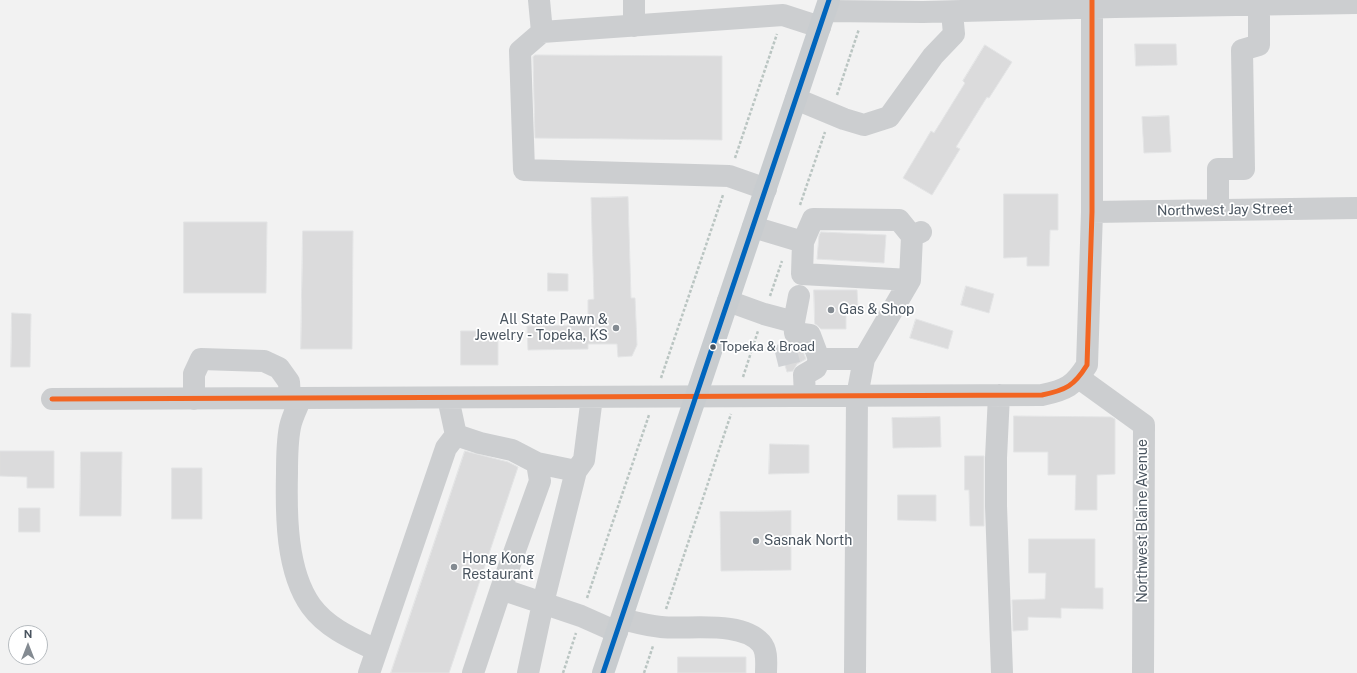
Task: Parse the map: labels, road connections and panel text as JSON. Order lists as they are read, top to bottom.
{
  "streets": {
    "street": ["Northwest Jay Street", "Northwest Blaine Avenue"]
  },
  "places": [
    "Gas & Shop",
    "All State Pawn & Jewelry - Topeka, KS",
    "Topeka & Broad",
    "Sasnak North",
    "Hong Kong Restaurant"
  ],
  "north": "top"
}
